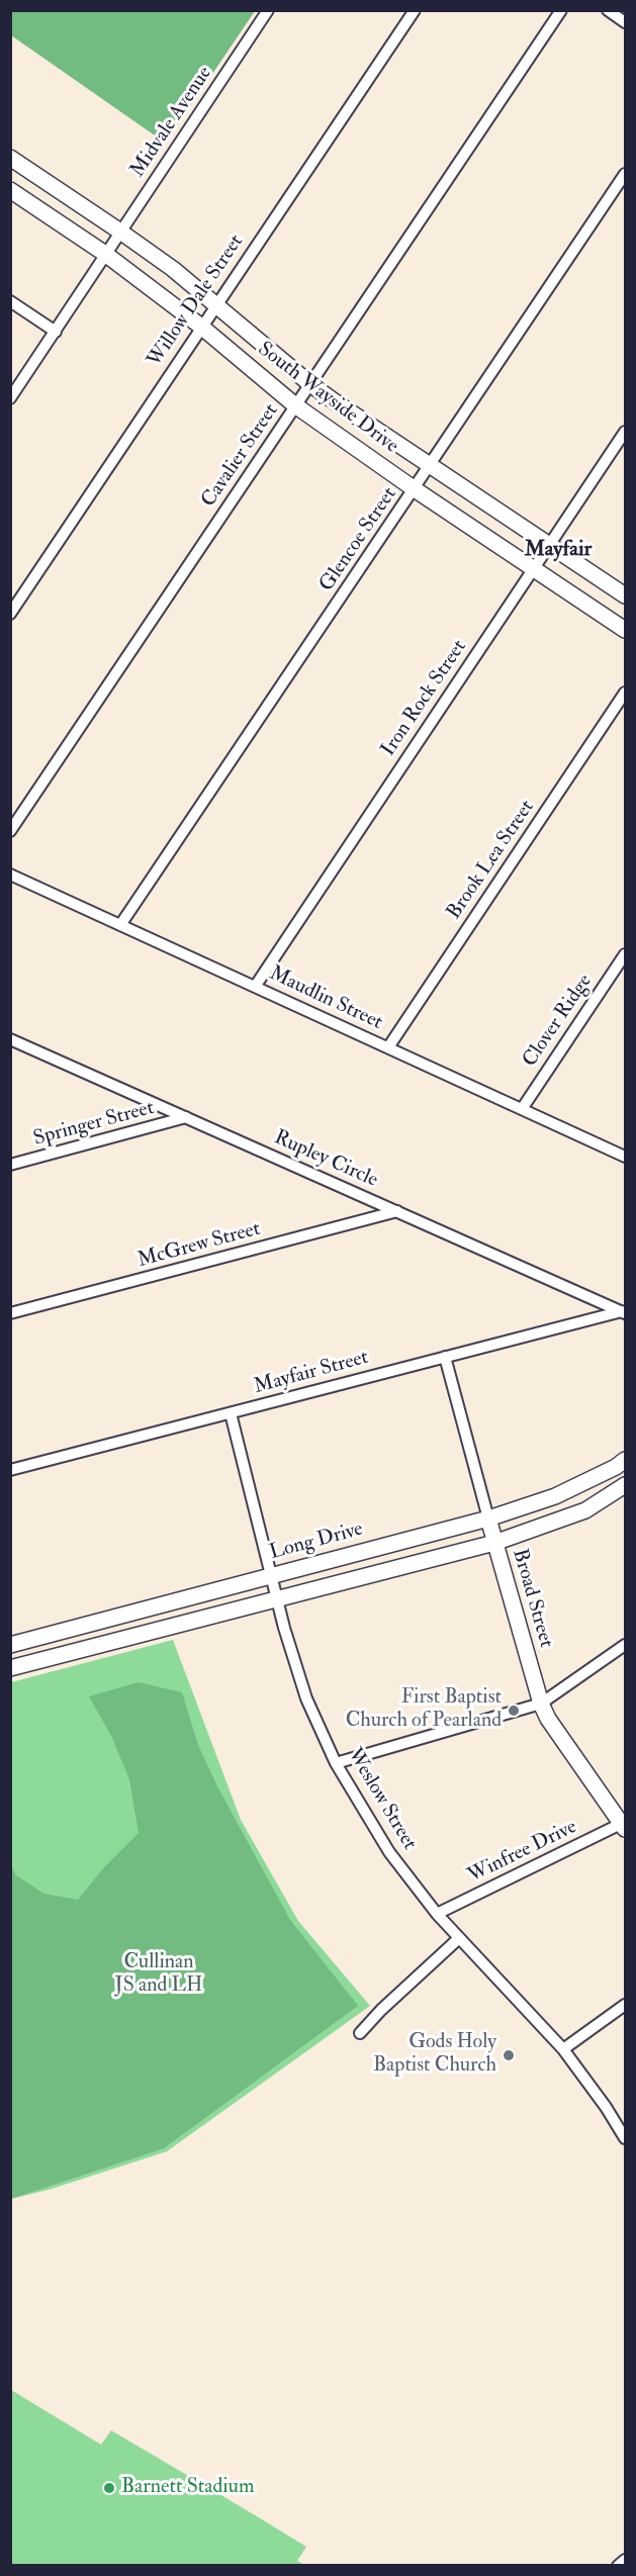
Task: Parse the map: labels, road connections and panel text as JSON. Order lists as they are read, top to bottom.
{
  "streets": {
    "main road": ["South Wayside Drive", "Long Drive", "Broad Street"],
    "street": [
      "Midvale Avenue",
      "Willow Dale Street",
      "Cavalier Street",
      "Glencoe Street",
      "Iron Rock Street",
      "Brook Lea Street",
      "Maudlin Street",
      "Clover Ridge",
      "Springer Street",
      "Rupley Circle",
      "McGrew Street",
      "Mayfair Street",
      "Weslow Street",
      "Winfree Drive"
    ]
  },
  "crossings": [
    ["Midvale Avenue", "South Wayside Drive"],
    ["Willow Dale Street", "South Wayside Drive"],
    ["South Wayside Drive", "Cavalier Street"],
    ["South Wayside Drive", "Glencoe Street"],
    ["South Wayside Drive", "Iron Rock Street"],
    ["Glencoe Street", "Maudlin Street"],
    ["Iron Rock Street", "Maudlin Street"],
    ["Brook Lea Street", "Maudlin Street"],
    ["Maudlin Street", "Clover Ridge"],
    ["Springer Street", "Rupley Circle"],
    ["Rupley Circle", "McGrew Street"],
    ["Rupley Circle", "Mayfair Street"],
    ["Mayfair Street", "Broad Street"],
    ["Mayfair Street", "Weslow Street"],
    ["Long Drive", "Broad Street"],
    ["Long Drive", "Weslow Street"],
    ["Broad Street", "Winfree Drive"],
    ["Weslow Street", "Winfree Drive"]
  ],
  "districts": ["Mayfair"],
  "parks": ["Cullinan JS and LH"],
  "places": ["First Baptist Church of Pearland", "Gods Holy Baptist Church", "Barnett Stadium"]
}
